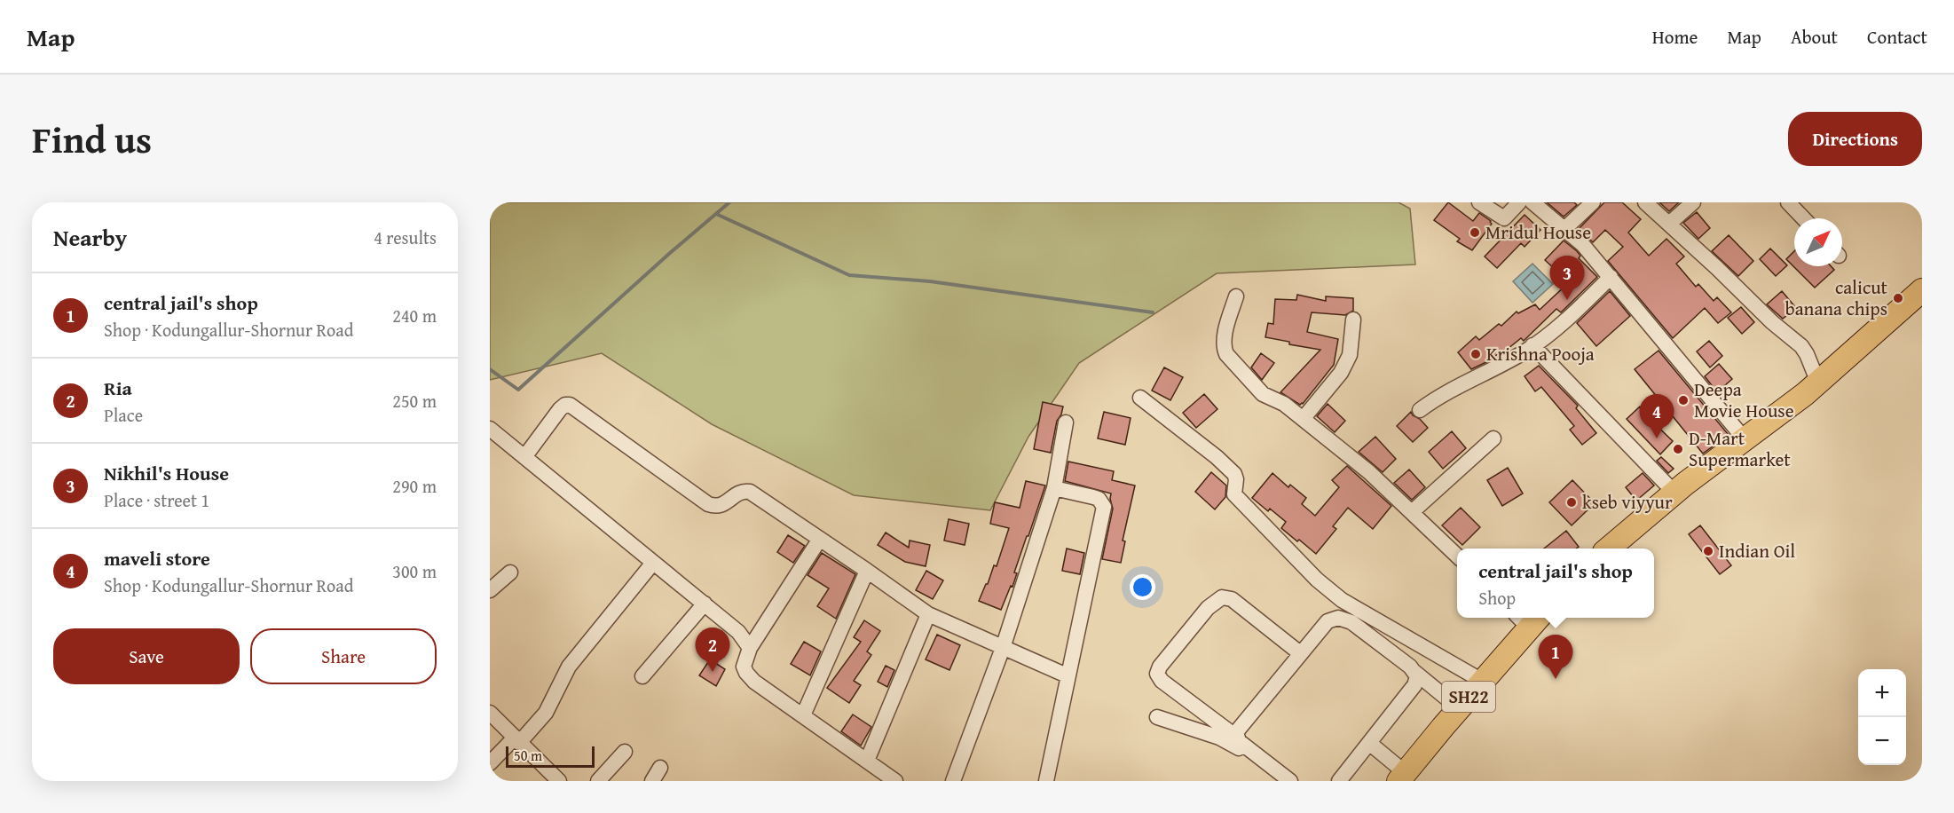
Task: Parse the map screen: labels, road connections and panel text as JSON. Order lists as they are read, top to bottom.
{
  "streets": {
    "main road": ["SH22"]
  },
  "places": [
    "Mridul House",
    "calicut banana chips",
    "Krishna Pooja",
    "Deepa Movie House",
    "D-Mart Supermarket",
    "kseb viyyur",
    "Indian Oil"
  ],
  "scale_bar": "50 m",
  "north": "top right",
  "page": {
    "header": "Map",
    "nav": [
      "Home",
      "Map",
      "About",
      "Contact"
    ],
    "title": "Find us",
    "buttons": [
      "Directions",
      ["Save", "Share"]
    ],
    "heading": ["Nearby", "4 results"],
    "pins": [
      "3",
      "4",
      "2",
      "1"
    ],
    "list": [
      {
        "mark": "1",
        "name": "central jail's shop",
        "note": "Shop · Kodungallur-Shornur Road",
        "value": "240 m"
      },
      {
        "mark": "2",
        "name": "Ria",
        "note": "Place",
        "value": "250 m"
      },
      {
        "mark": "3",
        "name": "Nikhil's House",
        "note": "Place · street 1",
        "value": "290 m"
      },
      {
        "mark": "4",
        "name": "maveli store",
        "note": "Shop · Kodungallur-Shornur Road",
        "value": "300 m"
      }
    ],
    "popup": ["central jail's shop", "Shop"],
    "map_buttons": ["+", "−"],
    "scale": "50 m"
  }
}
